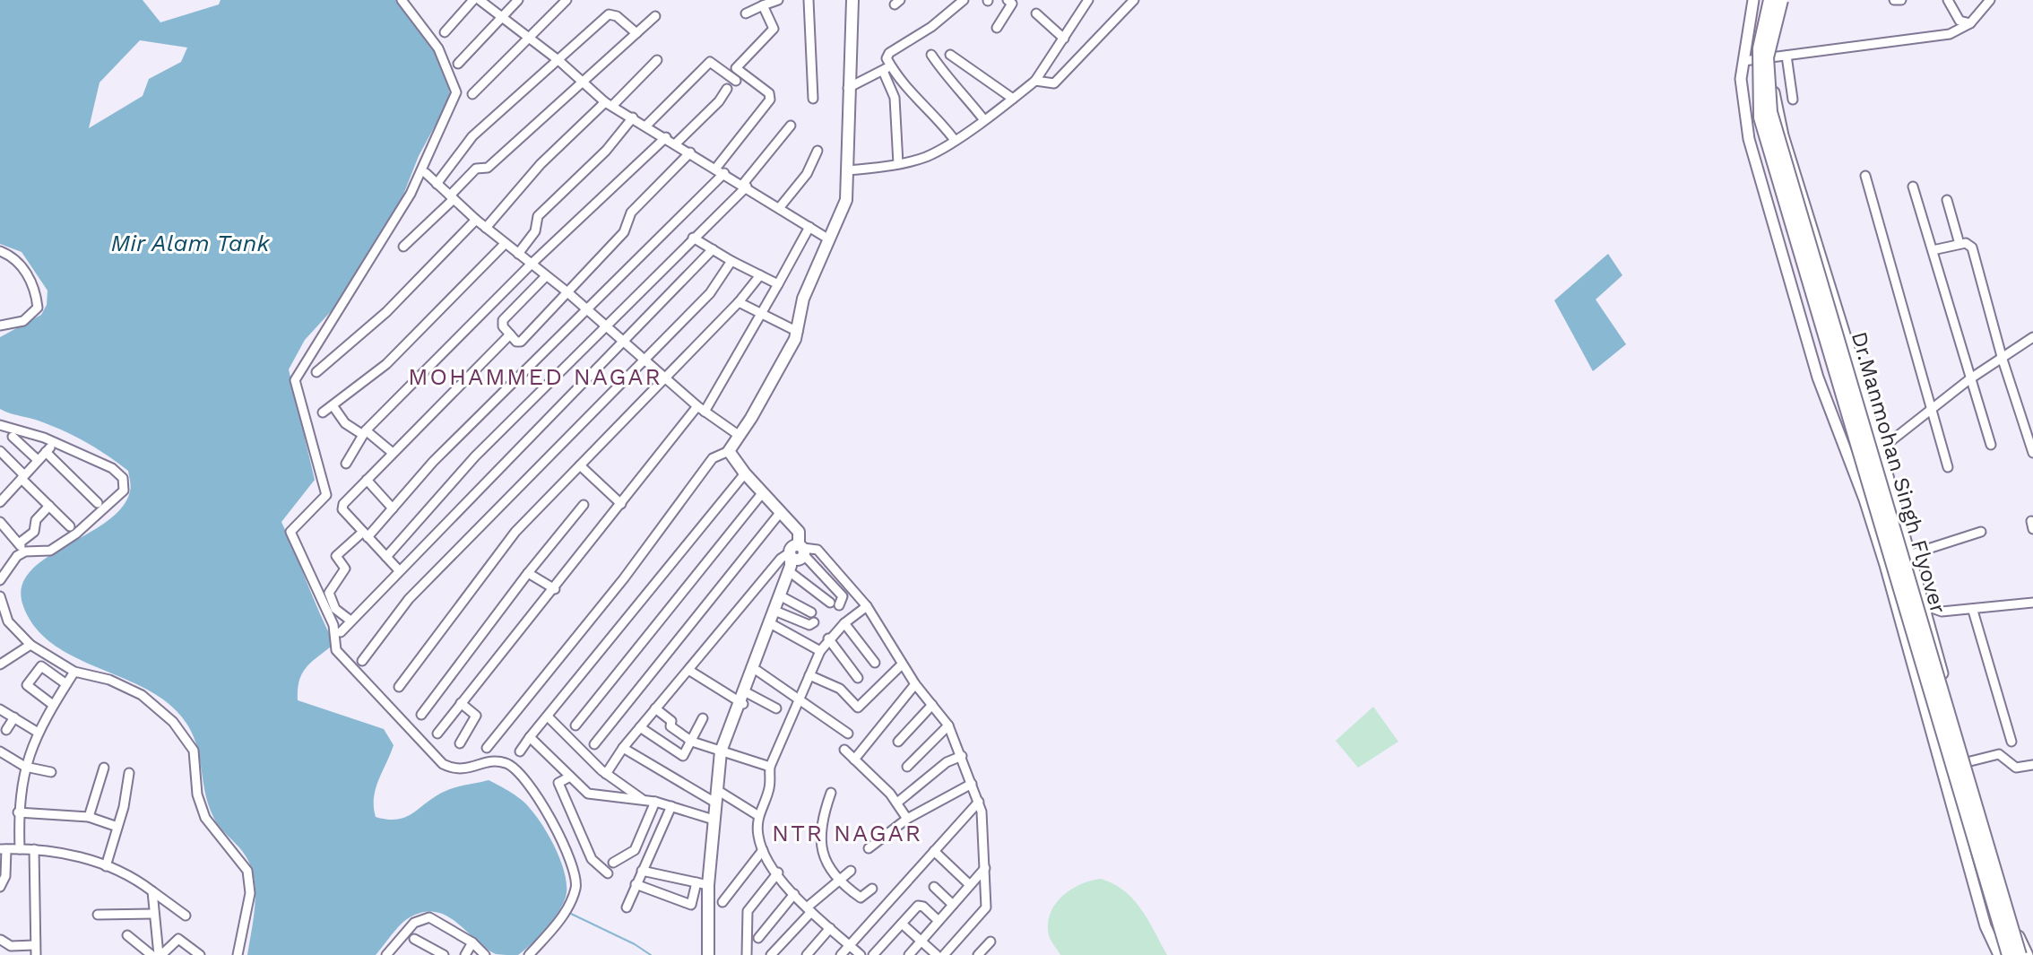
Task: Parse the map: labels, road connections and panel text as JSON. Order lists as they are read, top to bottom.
{
  "streets": {
    "highway": ["Dr.Manmohan Singh Flyover"]
  },
  "districts": ["MOHAMMED NAGAR", "NTR NAGAR"],
  "water": ["Mir Alam Tank"]
}
